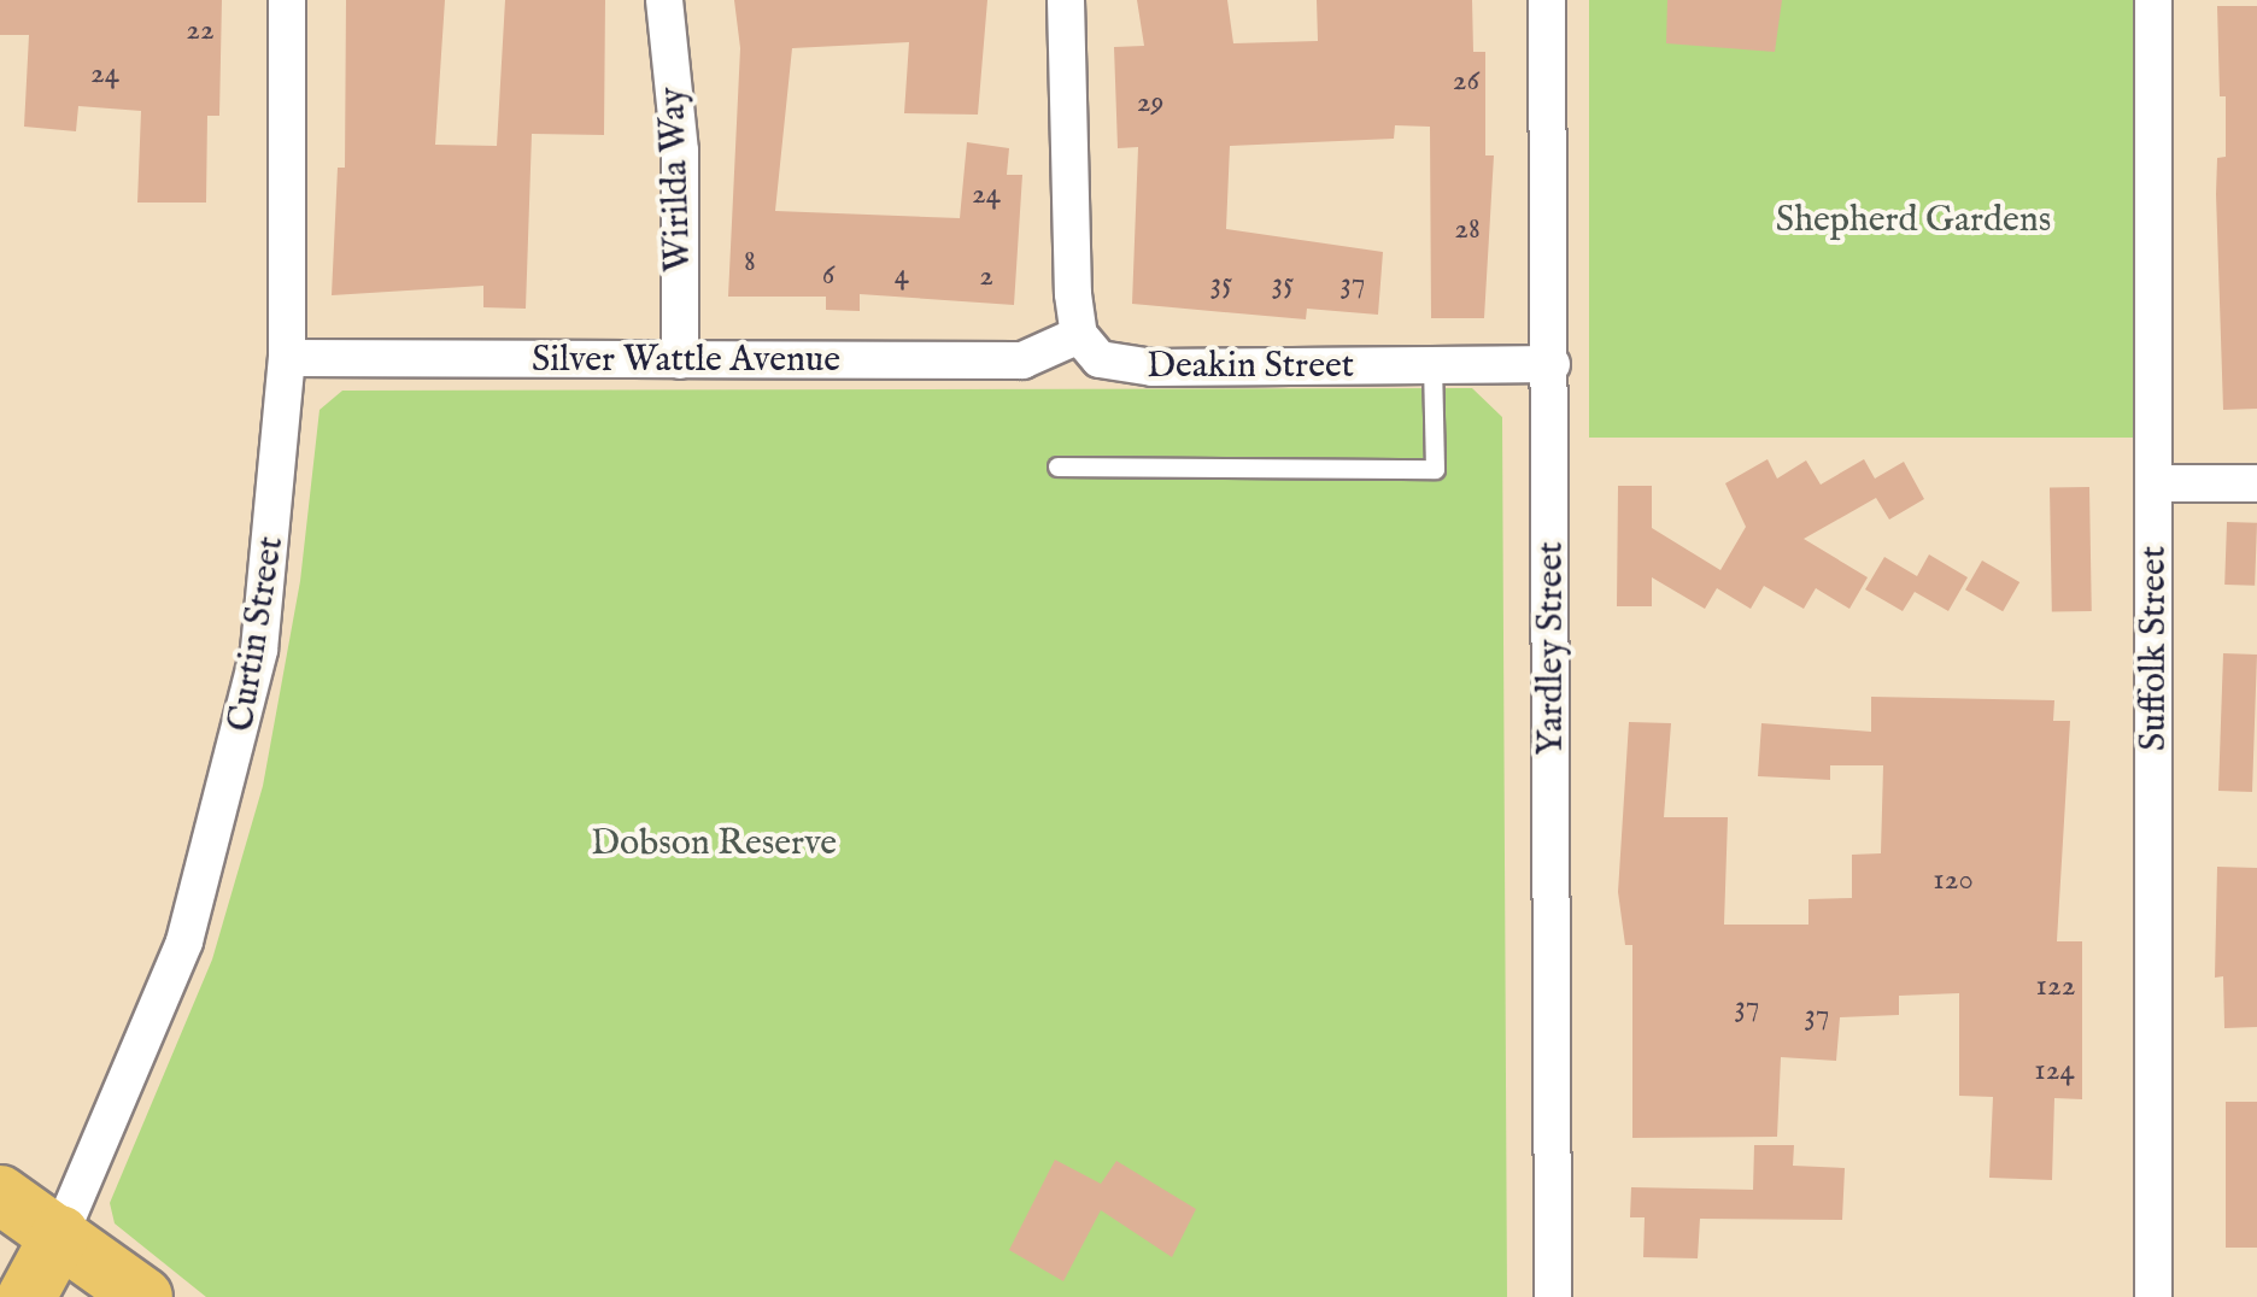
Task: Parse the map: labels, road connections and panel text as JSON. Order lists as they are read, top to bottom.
{
  "streets": {
    "street": [
      "Wirilda Way",
      "Silver Wattle Avenue",
      "Deakin Street",
      "Curtin Street",
      "Yardley Street",
      "Suffolk Street"
    ]
  },
  "crossings": [
    ["Wirilda Way", "Silver Wattle Avenue"],
    ["Silver Wattle Avenue", "Deakin Street"],
    ["Silver Wattle Avenue", "Curtin Street"],
    ["Deakin Street", "Yardley Street"]
  ],
  "parks": ["Shepherd Gardens", "Dobson Reserve"],
  "house_numbers": [
    "22",
    "24",
    "26",
    "29",
    "24",
    "28",
    "8",
    "6",
    "4",
    "2",
    "35",
    "35",
    "37",
    "120",
    "122",
    "37",
    "37",
    "124"
  ]
}
